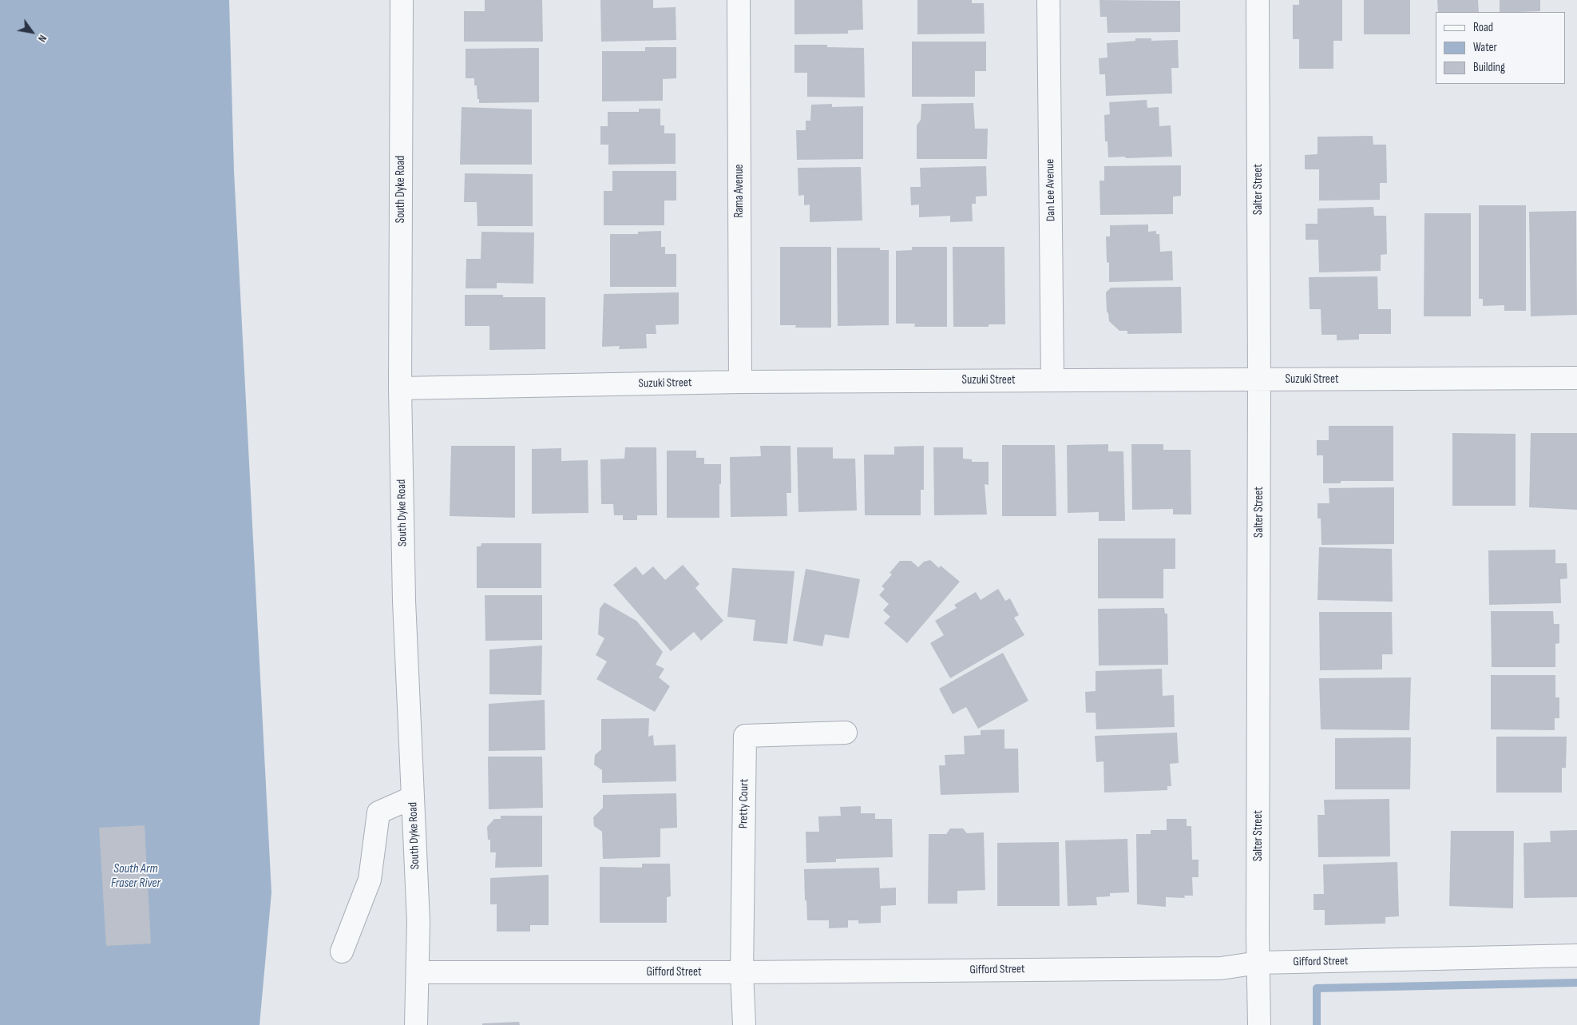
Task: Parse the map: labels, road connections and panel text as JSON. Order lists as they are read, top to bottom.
{
  "streets": {
    "street": [
      "South Dyke Road",
      "Salter Street",
      "Dan Lee Avenue",
      "Rama Avenue",
      "Suzuki Street",
      "Pretty Court",
      "Gifford Street"
    ]
  },
  "crossings": [
    ["South Dyke Road", "Suzuki Street"],
    ["South Dyke Road", "Gifford Street"],
    ["Salter Street", "Suzuki Street"],
    ["Salter Street", "Gifford Street"],
    ["Dan Lee Avenue", "Suzuki Street"],
    ["Rama Avenue", "Suzuki Street"],
    ["Pretty Court", "Gifford Street"]
  ],
  "water": ["South Arm Fraser River"],
  "legend": ["Road", "Water", "Building"],
  "north": "bottom right"
}
